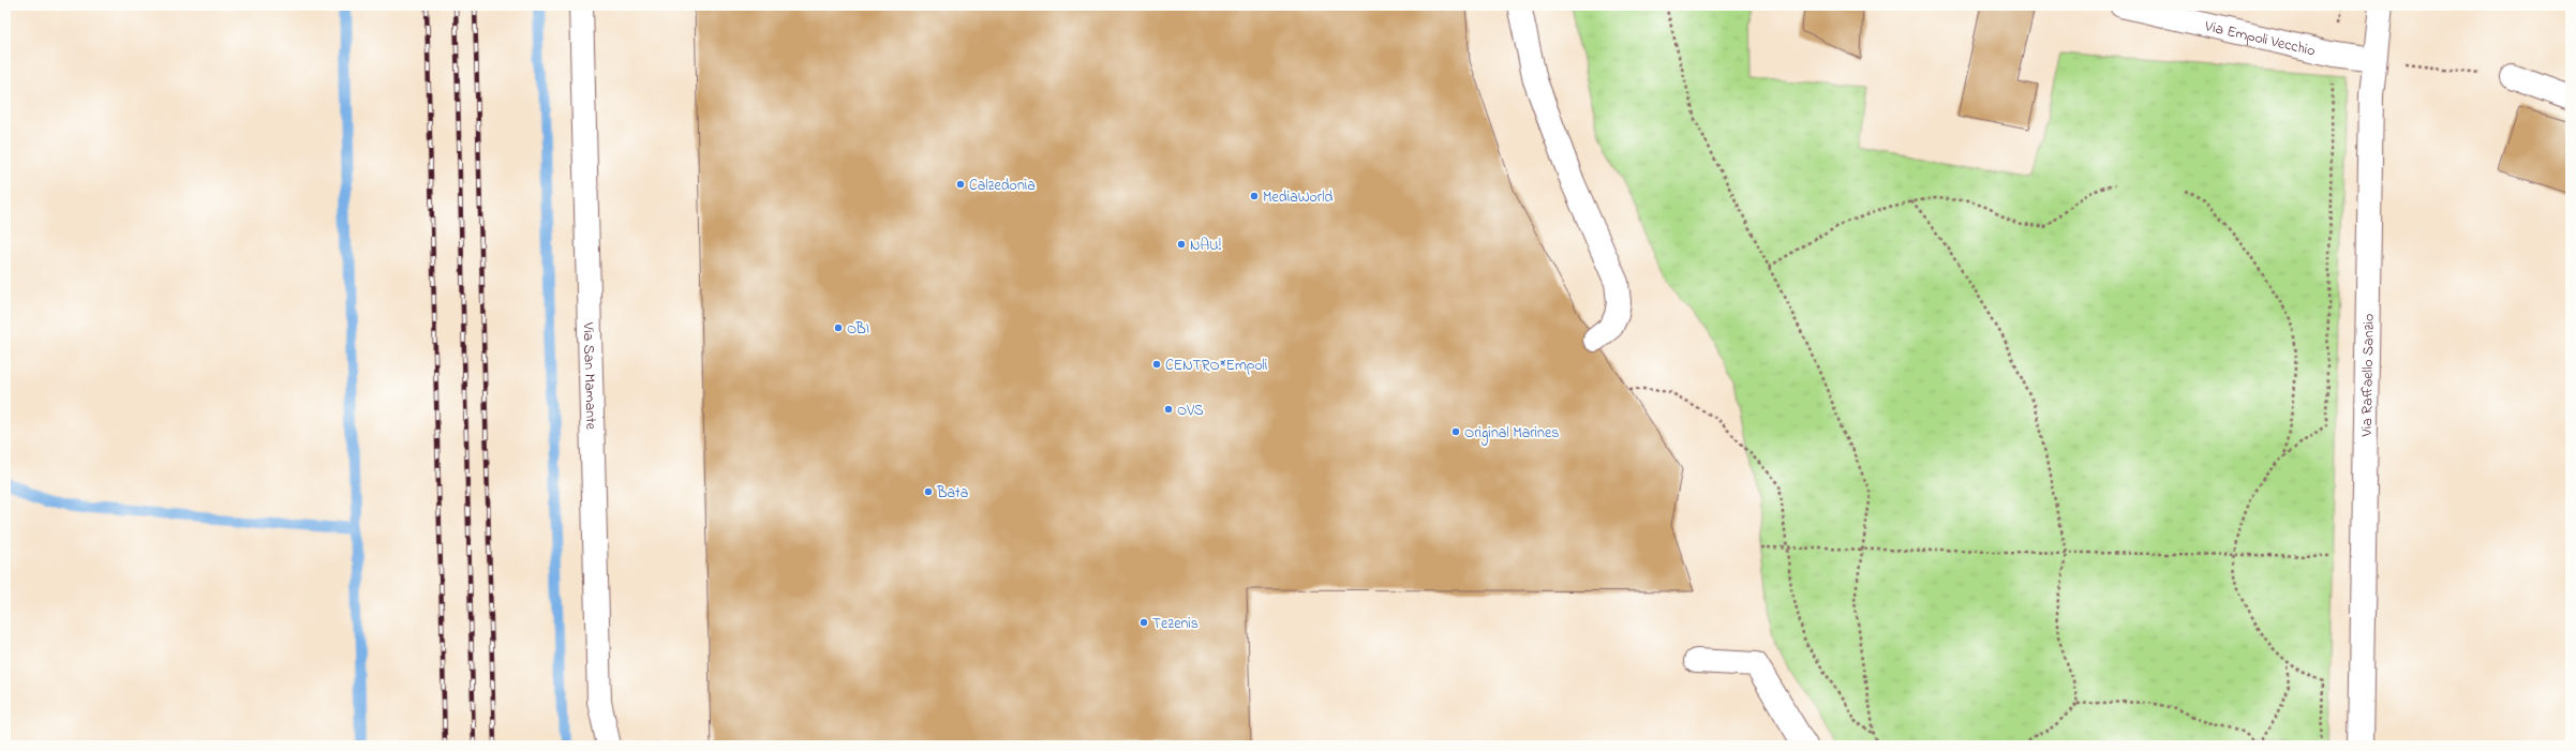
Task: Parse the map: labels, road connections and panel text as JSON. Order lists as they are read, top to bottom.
{
  "streets": {
    "street": ["Via Empoli Vecchio", "Via Raffaello Sanzio", "Via San Mamante"]
  },
  "crossings": [
    ["Via Empoli Vecchio", "Via Raffaello Sanzio"]
  ],
  "places": [
    "Calzedonia",
    "MediaWorld",
    "NAU!",
    "OBI",
    "CENTRO*Empoli",
    "OVS",
    "Original Marines",
    "Bata",
    "Tezenis"
  ]
}
